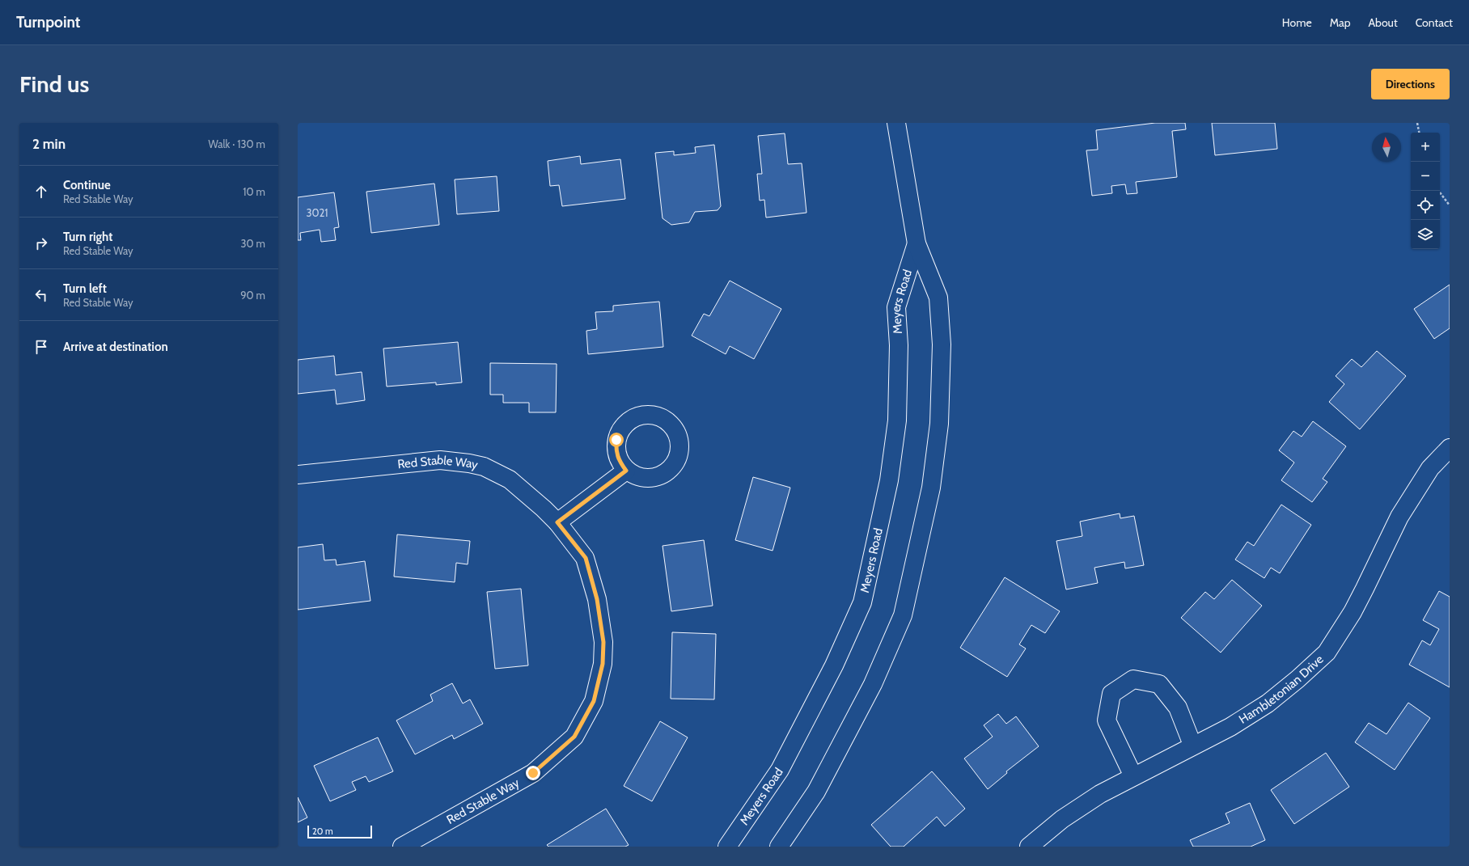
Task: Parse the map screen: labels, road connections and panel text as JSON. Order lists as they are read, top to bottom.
{
  "streets": {
    "street": ["Meyers Road", "Red Stable Way", "Hambletonian Drive"]
  },
  "house_numbers": ["3021"],
  "scale_bar": "20 m",
  "north": "top",
  "page": {
    "header": "Turnpoint",
    "nav": [
      "Home",
      "Map",
      "About",
      "Contact"
    ],
    "buttons": "Directions",
    "title": "Find us",
    "heading": ["2 min", "Walk · 130 m"],
    "map_buttons": ["+", "−"],
    "list": [
      ["Continue", "Red Stable Way", "10 m"],
      ["Turn right", "Red Stable Way", "30 m"],
      ["Turn left", "Red Stable Way", "90 m"],
      "Arrive at destination"
    ],
    "scale": "20 m"
  }
}
